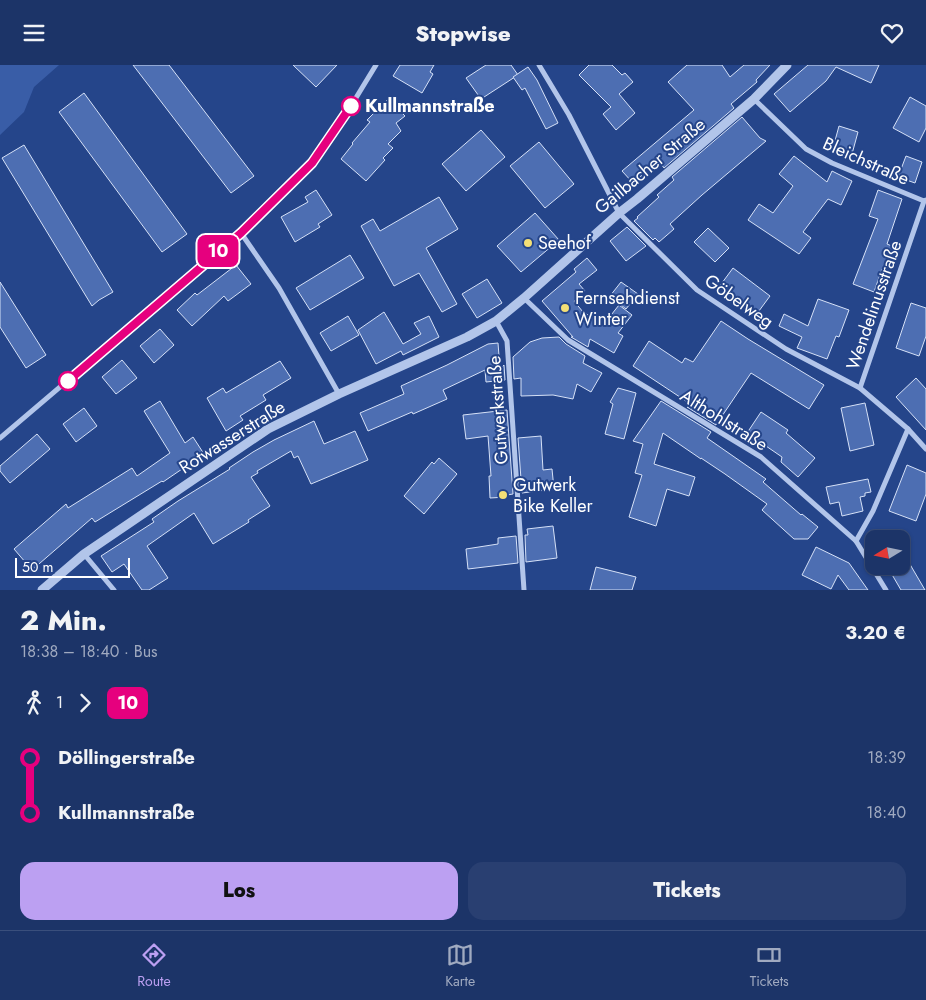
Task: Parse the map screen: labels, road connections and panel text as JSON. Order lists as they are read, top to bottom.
{
  "streets": {
    "street": [
      "Bleichstraße",
      "Gailbacher Straße",
      "Göbelweg",
      "Wendelinusstraße",
      "Gutwerkstraße",
      "Althohlstraße",
      "Rotwasserstraße"
    ]
  },
  "crossings": [
    ["Bleichstraße", "Gailbacher Straße"],
    ["Bleichstraße", "Wendelinusstraße"],
    ["Gailbacher Straße", "Göbelweg"],
    ["Gailbacher Straße", "Althohlstraße"],
    ["Gailbacher Straße", "Rotwasserstraße"],
    ["Göbelweg", "Wendelinusstraße"],
    ["Gutwerkstraße", "Rotwasserstraße"]
  ],
  "places": [
    "Kullmannstraße",
    "Seehof",
    "Fernsehdienst Winter",
    "Gutwerk Bike Keller"
  ],
  "lines": ["bus line 10"],
  "scale_bar": "50 m",
  "north": "left",
  "page": {
    "header": "Stopwise",
    "on_map": "10",
    "scale": "50 m",
    "heading": ["2 Min.", "18:38 – 18:40 · Bus", "3.20 €"],
    "legs": ["1", "10"],
    "list": [
      {
        "name": "Döllingerstraße",
        "value": "18:39"
      },
      {
        "name": "Kullmannstraße",
        "value": "18:40"
      }
    ],
    "buttons": ["Los", "Tickets"],
    "tabs": ["Route", "Karte", "Tickets"]
  }
}
